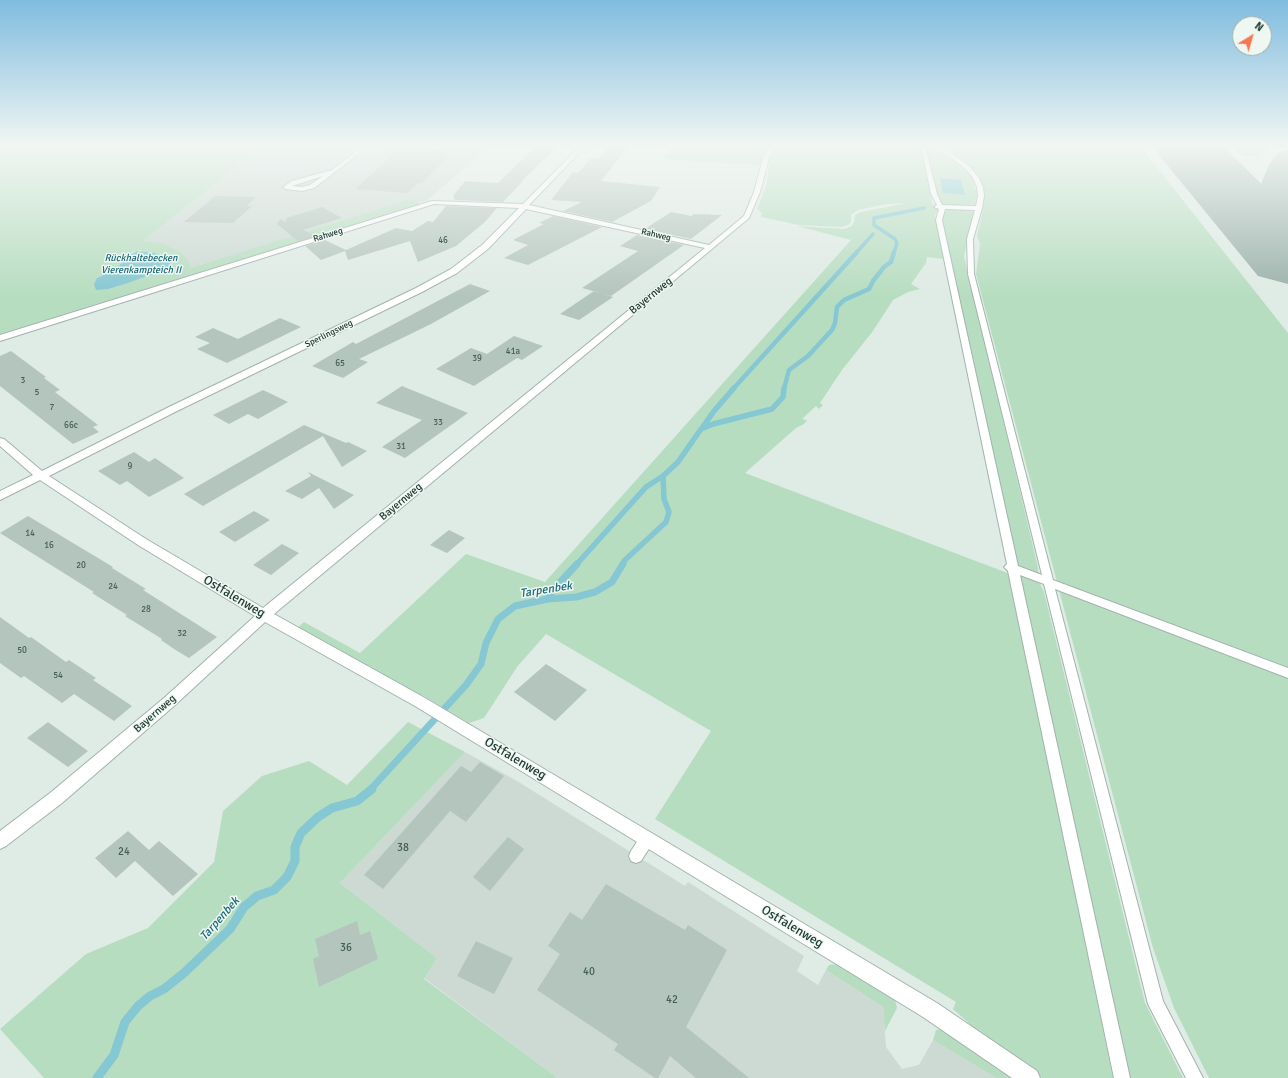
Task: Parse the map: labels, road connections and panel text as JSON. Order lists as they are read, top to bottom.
{
  "streets": {
    "street": [
      "Rahweg",
      "Bayernweg",
      "Sperlingsweg",
      "Ostfalenweg"
    ]
  },
  "crossings": [
    ["Rahweg", "Bayernweg"],
    ["Rahweg", "Sperlingsweg"],
    ["Bayernweg", "Ostfalenweg"],
    ["Sperlingsweg", "Ostfalenweg"]
  ],
  "water": ["Rückhaltebecken Vierenkampteich II", "Tarpenbek"],
  "house_numbers": [
    "46",
    "41a",
    "39",
    "65",
    "3",
    "5",
    "7",
    "33",
    "66c",
    "31",
    "9",
    "14",
    "16",
    "20",
    "24",
    "28",
    "32",
    "50",
    "54",
    "38",
    "24",
    "36",
    "40",
    "42"
  ],
  "north": "top right"
}
